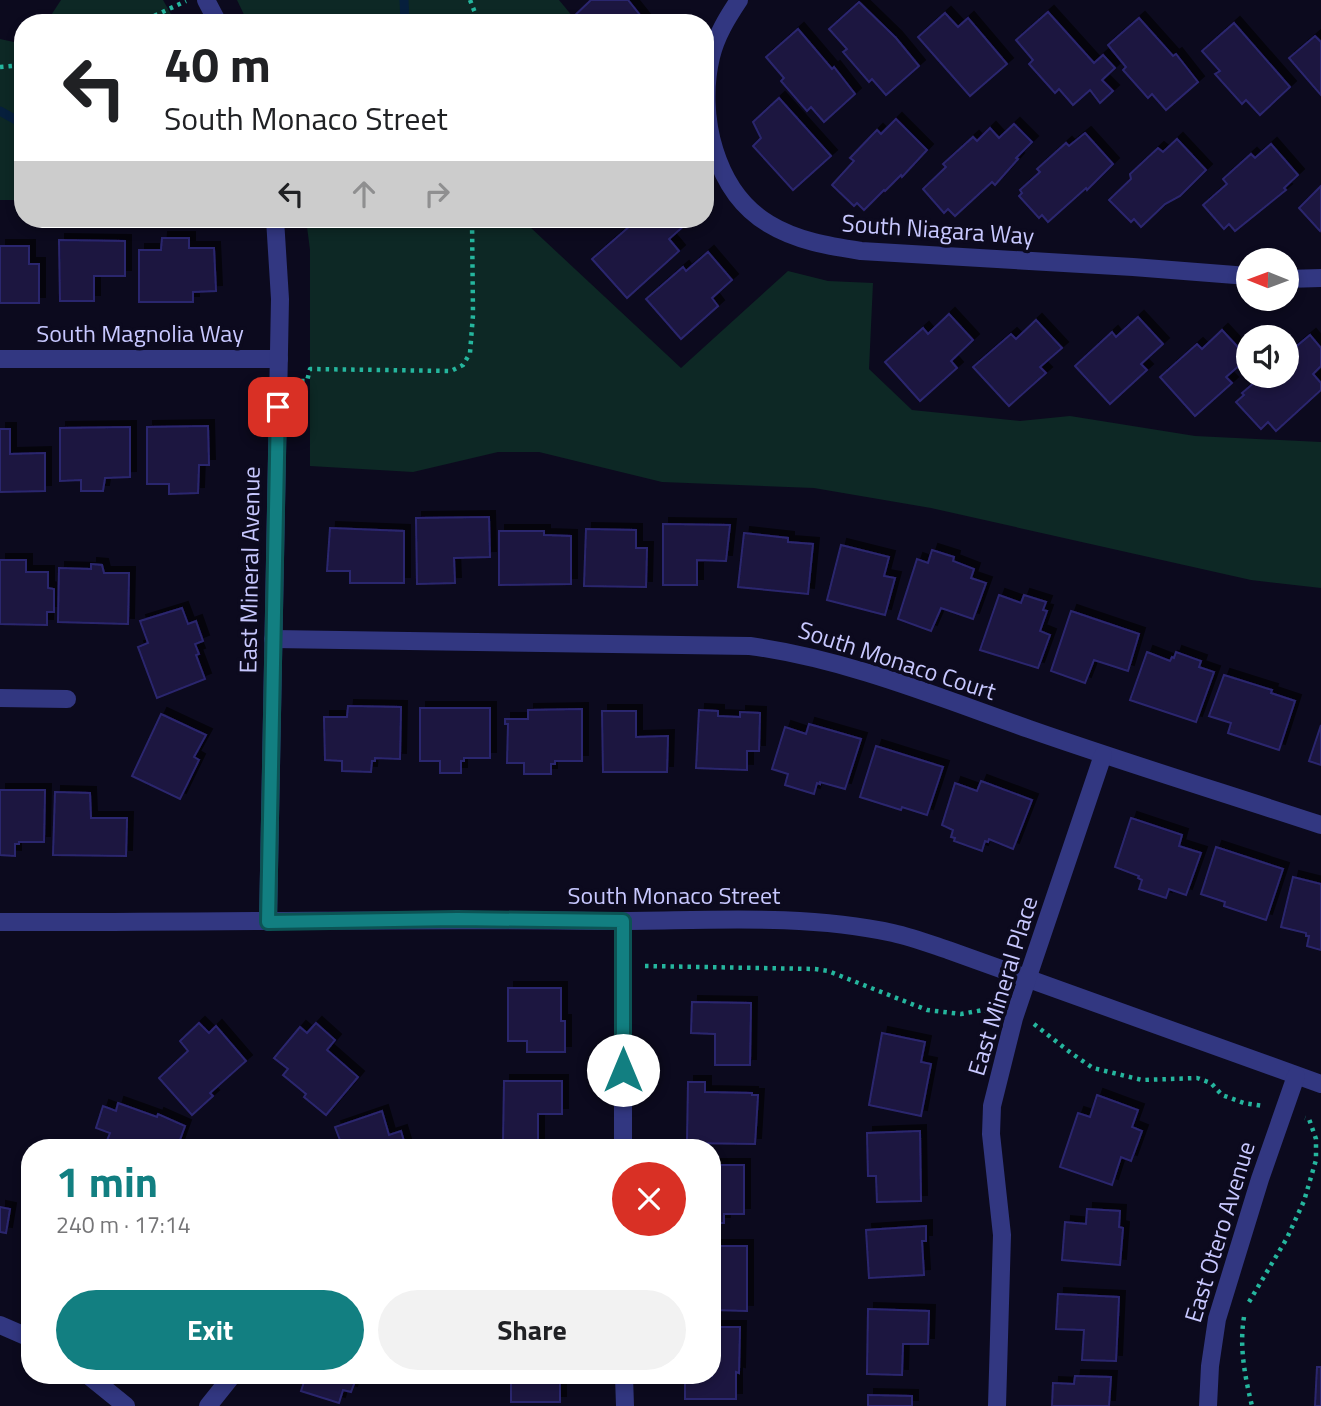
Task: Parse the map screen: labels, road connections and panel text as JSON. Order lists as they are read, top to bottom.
{
  "streets": {
    "street": [
      "South Niagara Way",
      "South Magnolia Way",
      "East Mineral Avenue",
      "South Monaco Court",
      "South Monaco Street",
      "East Mineral Place",
      "East Otero Avenue"
    ]
  },
  "crossings": [
    ["South Magnolia Way", "East Mineral Avenue"],
    ["East Mineral Avenue", "South Monaco Court"],
    ["East Mineral Avenue", "South Monaco Street"],
    ["South Monaco Court", "East Mineral Place"],
    ["South Monaco Street", "East Mineral Place"],
    ["South Monaco Street", "East Otero Avenue"]
  ],
  "north": "left",
  "page": {
    "turn": ["40 m", "South Monaco Street"],
    "heading": ["1 min", "240 m · 17:14"],
    "buttons": ["Exit", "Share"]
  }
}
